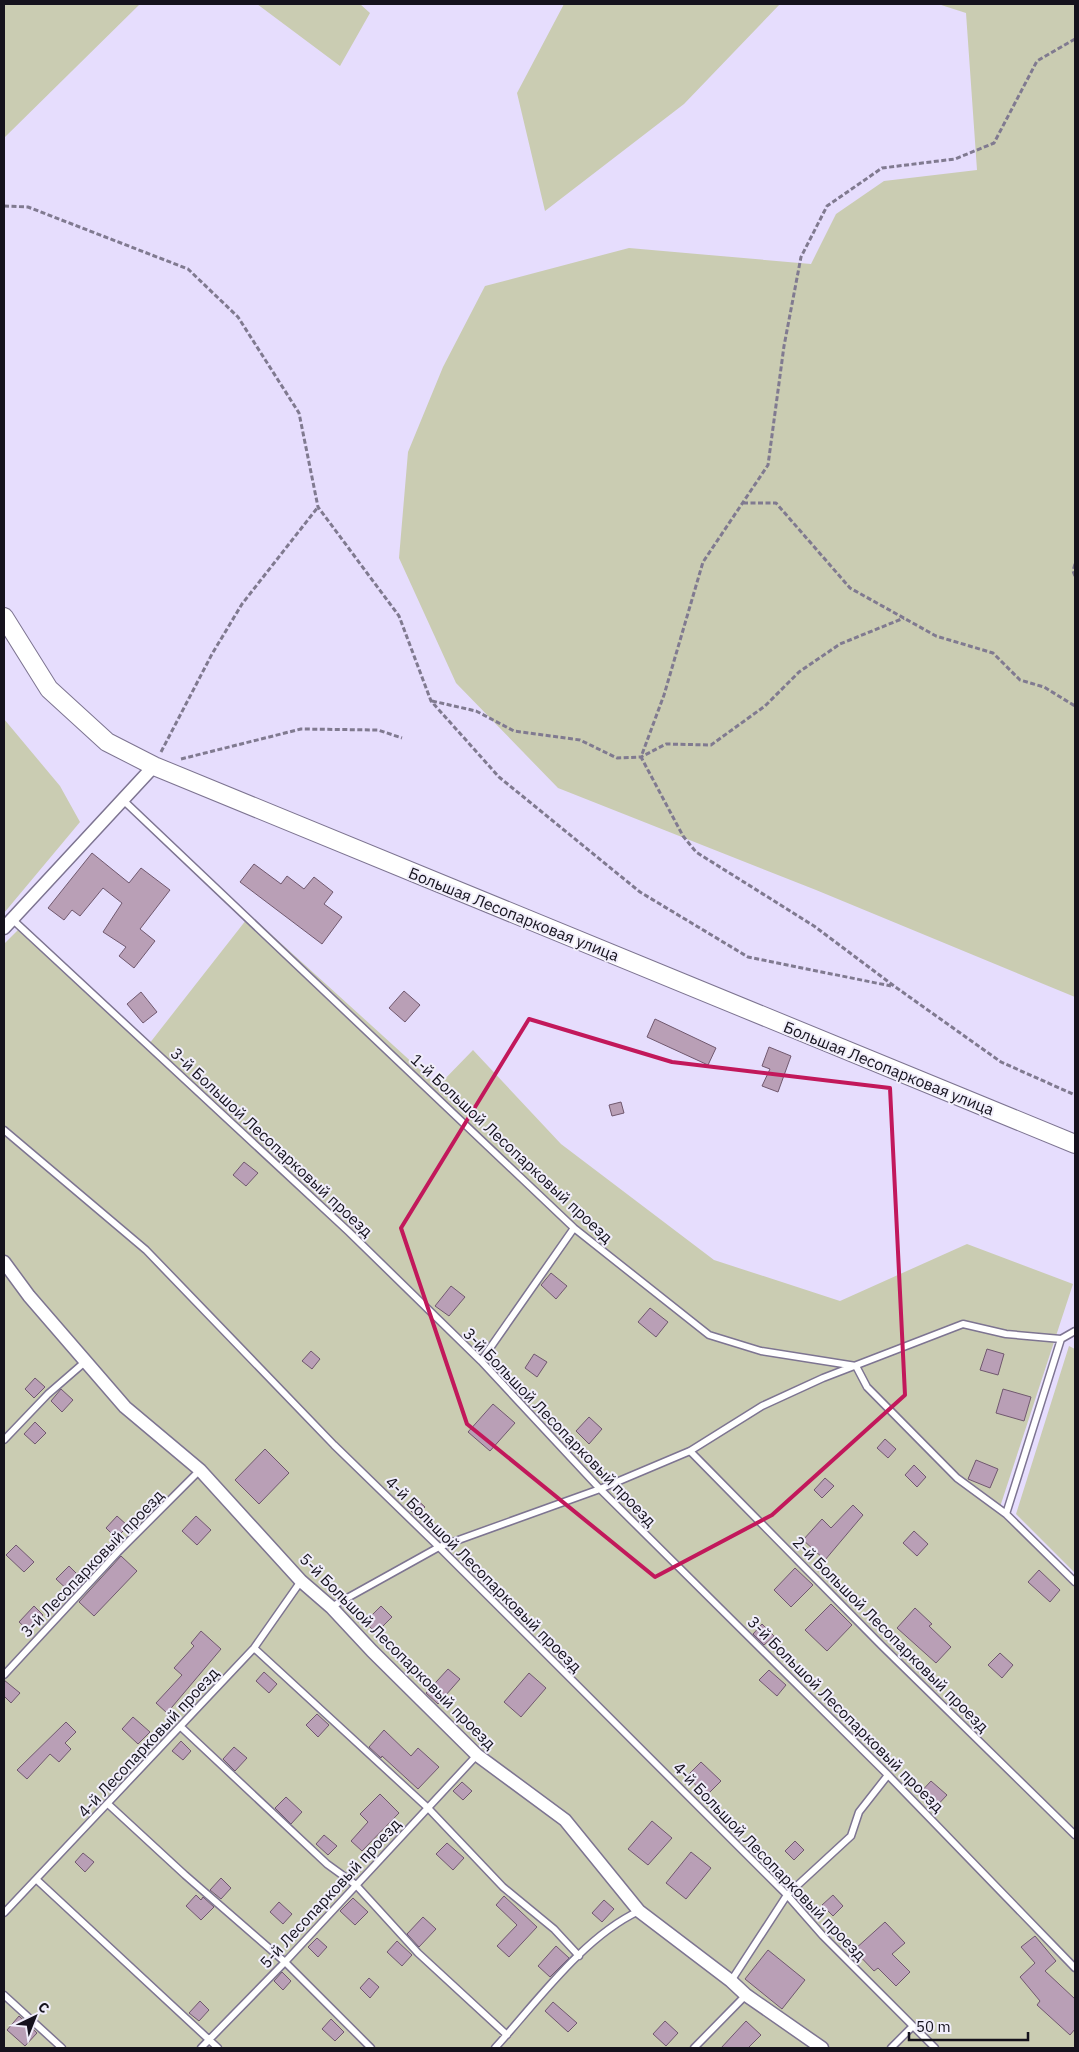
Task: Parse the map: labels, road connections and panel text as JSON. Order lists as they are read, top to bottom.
{
  "streets": {
    "main road": ["Большая Лесопарковая улица"],
    "street": ["5-й Большой Лесопарковый проезд"],
    "lane": [
      "3-й Большой Лесопарковый проезд",
      "1-й Большой Лесопарковый проезд",
      "3-й Лесопарковый проезд",
      "4-й Большой Лесопарковый проезд",
      "2-й Большой Лесопарковый проезд",
      "4-й Лесопарковый проезд",
      "5-й Лесопарковый проезд"
    ]
  },
  "crossings": [
    ["3-й Лесопарковый проезд", "5-й Большой Лесопарковый проезд"],
    ["5-й Большой Лесопарковый проезд", "4-й Лесопарковый проезд"],
    ["5-й Большой Лесопарковый проезд", "5-й Лесопарковый проезд"]
  ],
  "scale_bar": "50 m",
  "north": "top right"
}
